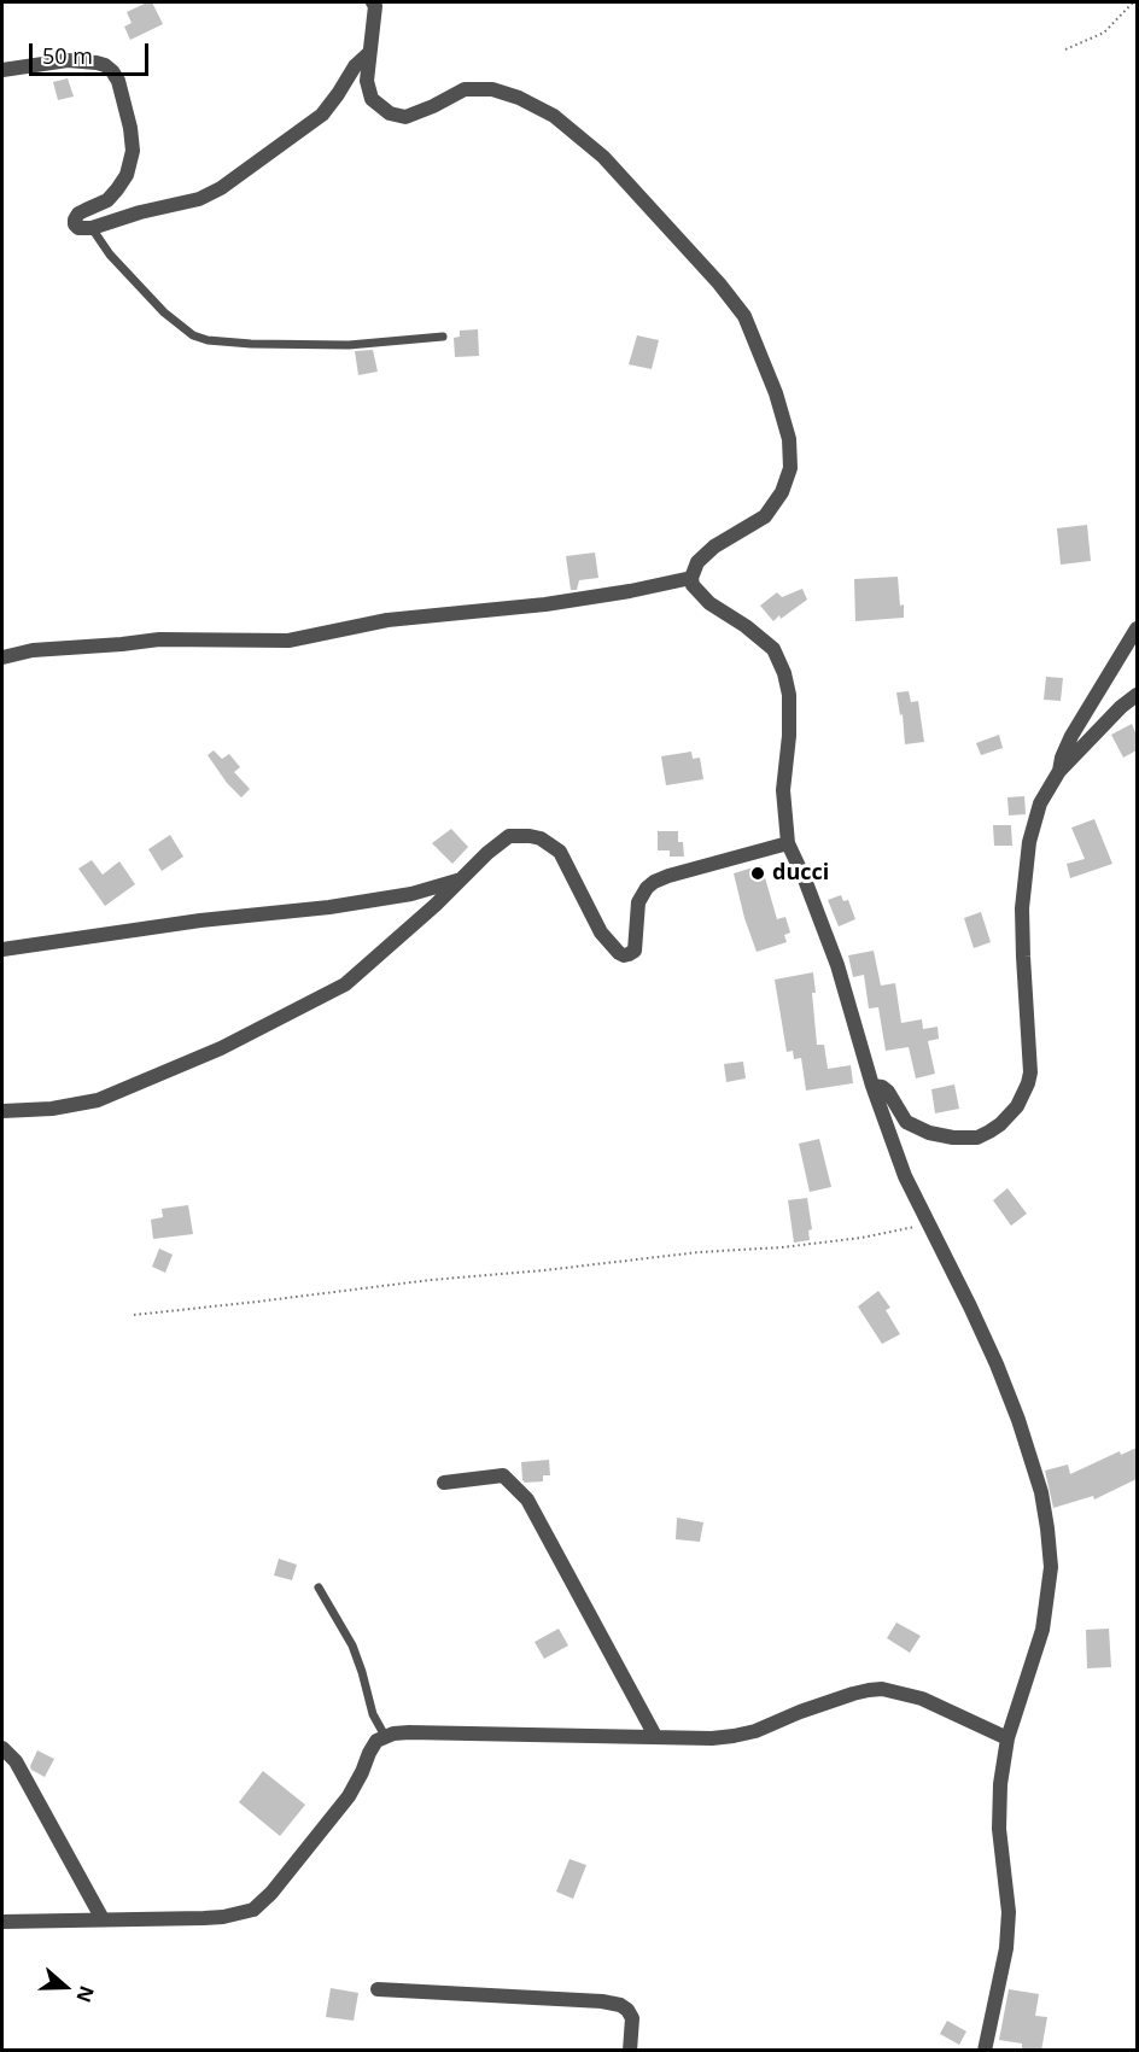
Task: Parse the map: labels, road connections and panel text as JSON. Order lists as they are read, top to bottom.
{
  "places": ["ducci"],
  "scale_bar": "50 m",
  "north": "right"
}
